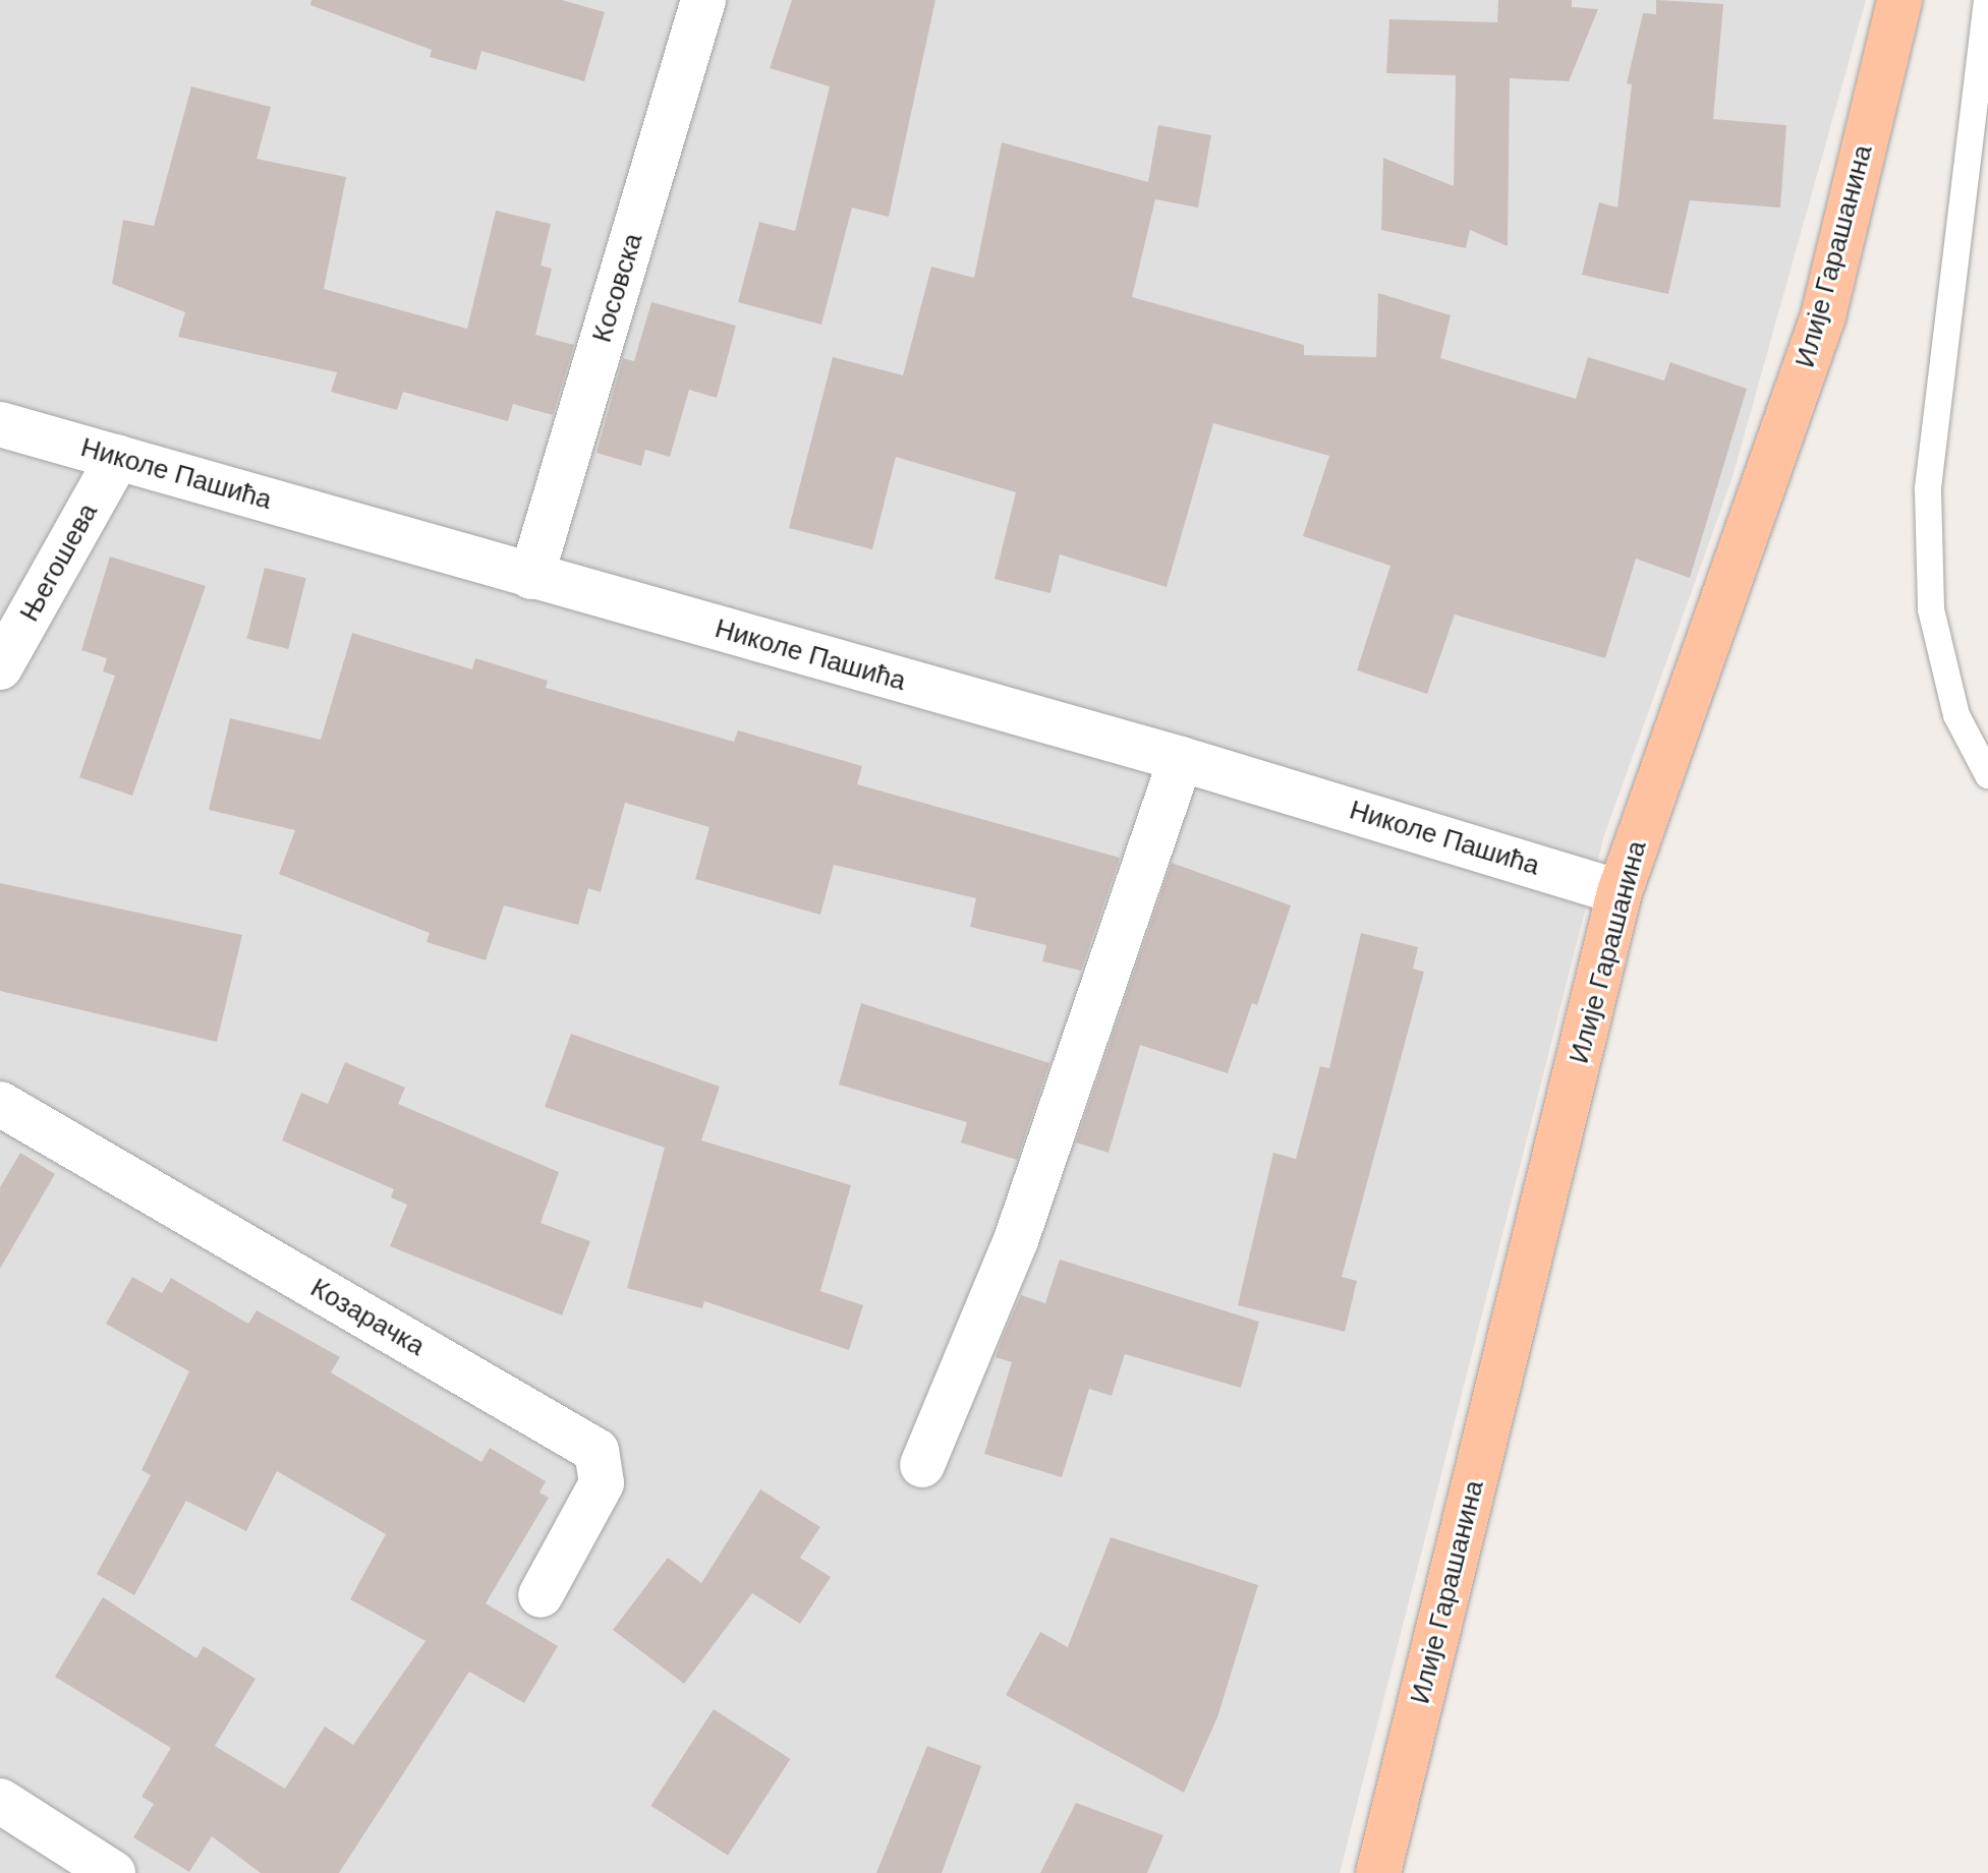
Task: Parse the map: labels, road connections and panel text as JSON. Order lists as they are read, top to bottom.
{
  "streets": {
    "main road": ["Илије Гарашанина"],
    "street": [
      "Косовска",
      "Николе Пашића",
      "Његошева",
      "Козарачка"
    ]
  },
  "crossings": [
    ["Илије Гарашанина", "Николе Пашића"],
    ["Косовска", "Николе Пашића"],
    ["Николе Пашића", "Његошева"]
  ]
}
